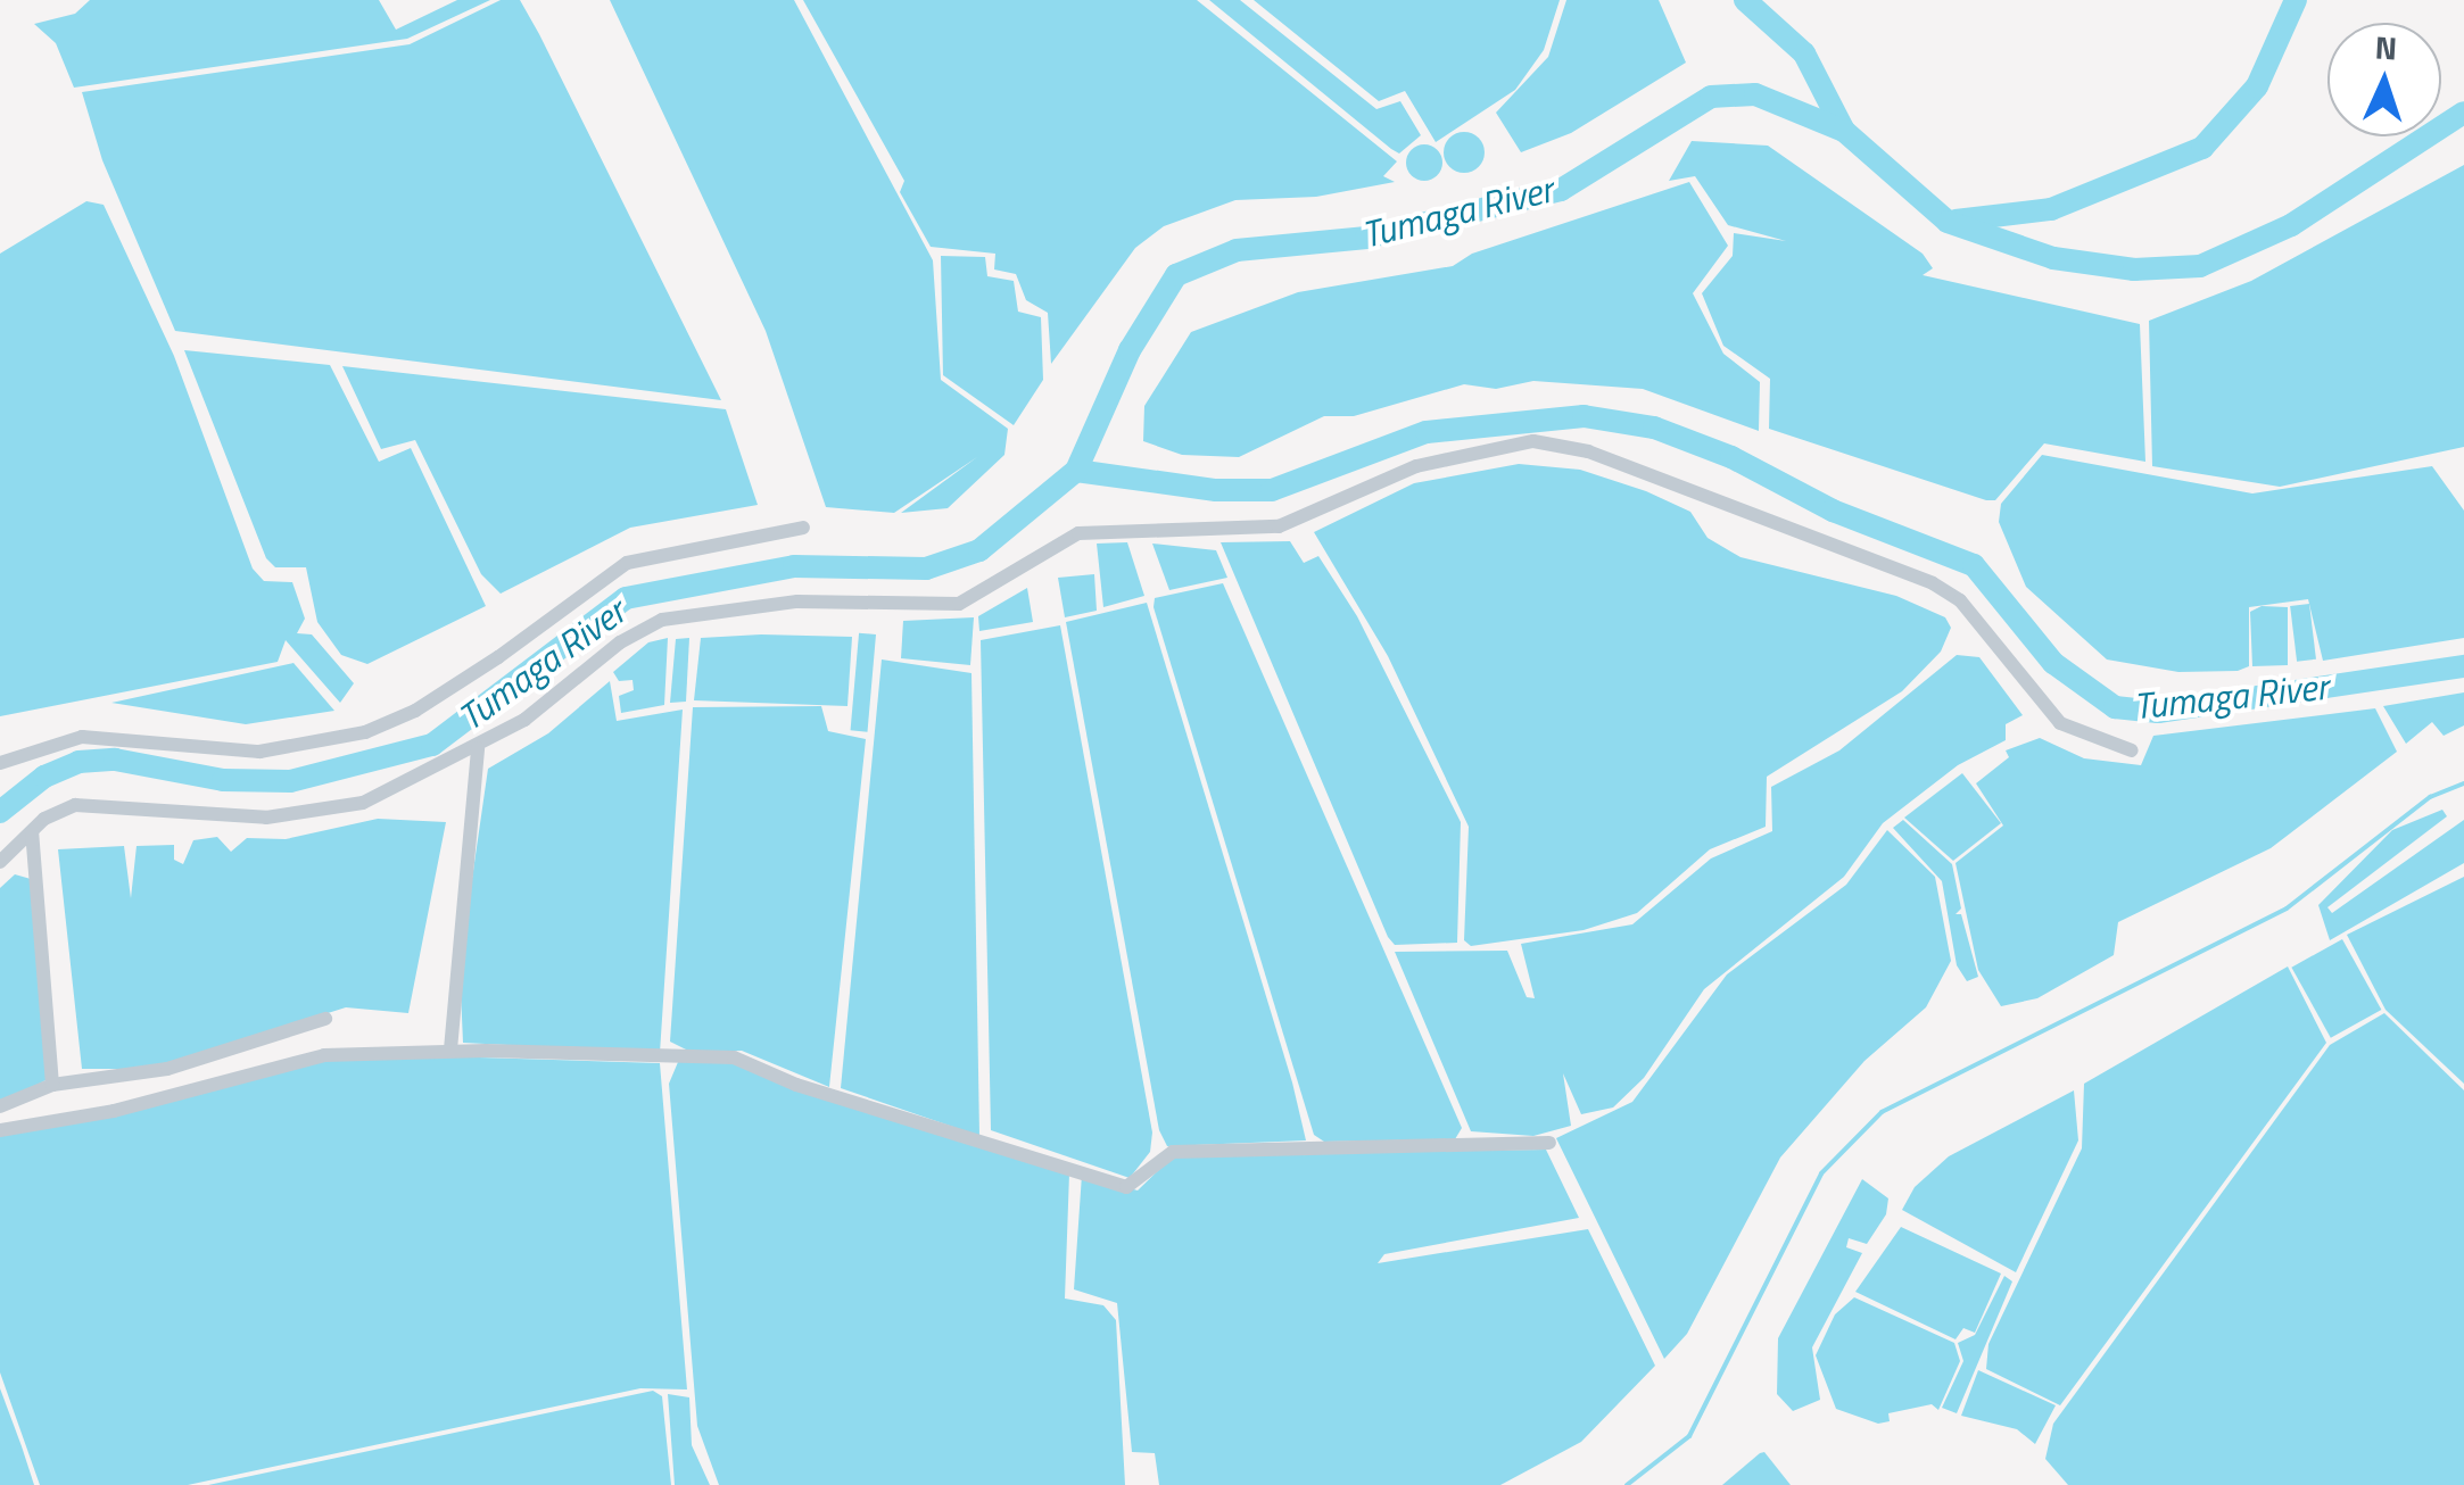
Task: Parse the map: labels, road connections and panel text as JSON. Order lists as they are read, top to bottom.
{
  "water": ["Tumaga River"],
  "north": "top"
}
